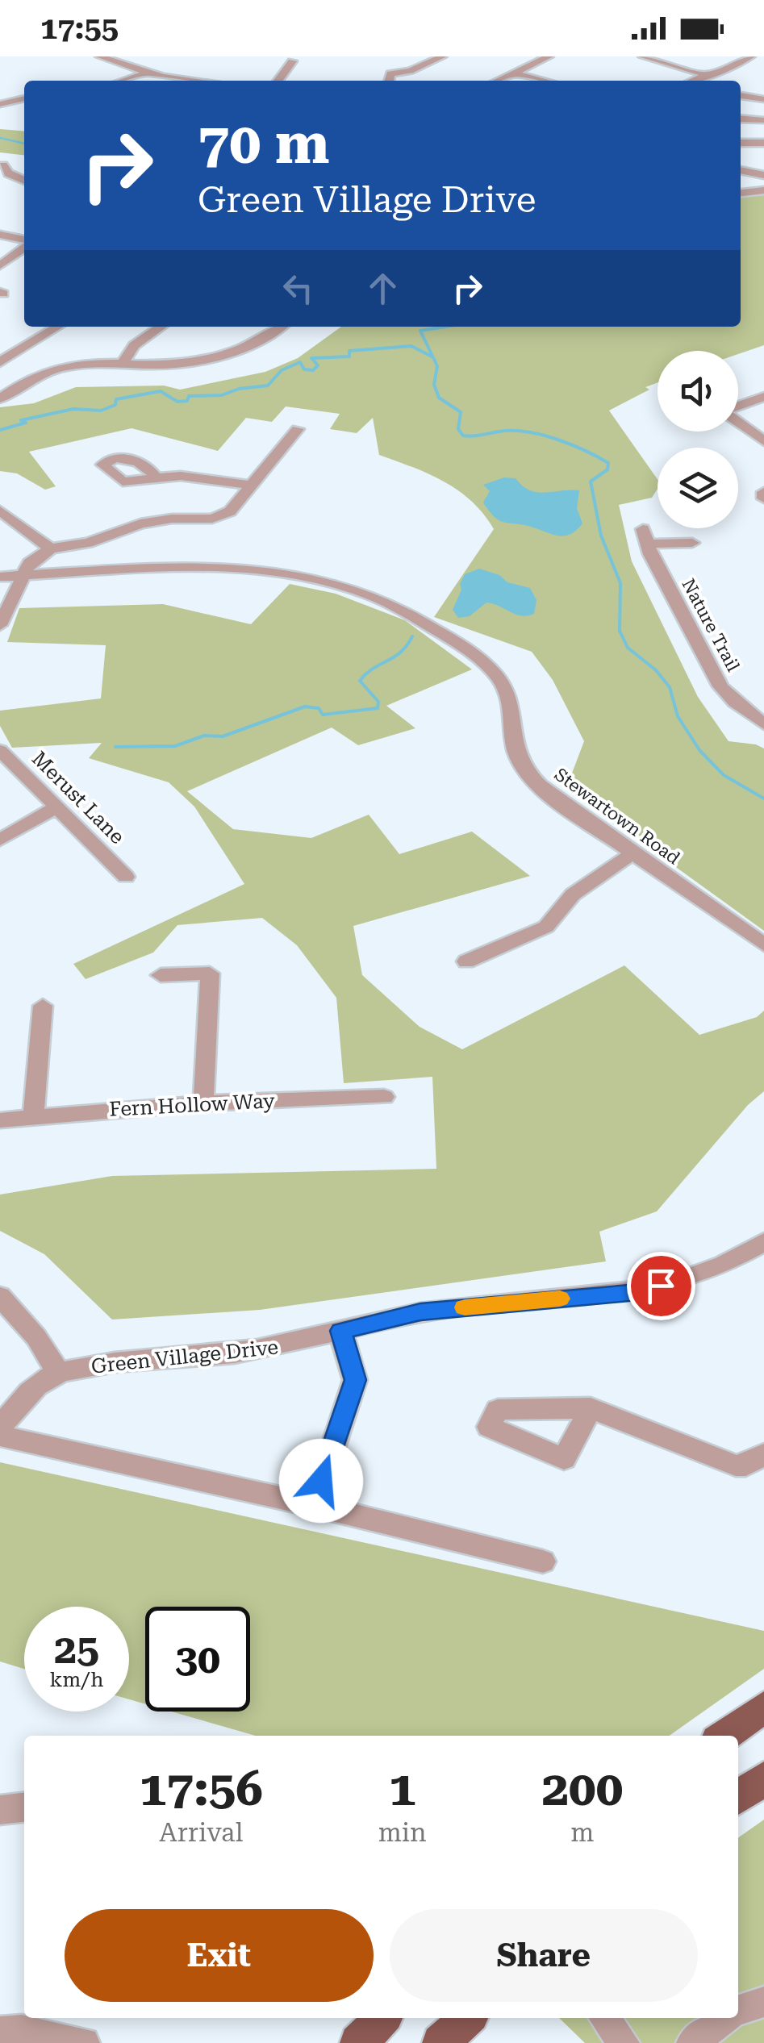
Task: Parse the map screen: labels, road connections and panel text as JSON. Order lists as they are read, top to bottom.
{
  "streets": {
    "street": [
      "Nature Trail",
      "Merust Lane",
      "Stewartown Road",
      "Fern Hollow Way",
      "Green Village Drive"
    ]
  },
  "page": {
    "status": "17:55",
    "turn": ["70 m", "Green Village Drive"],
    "speed": "25 km/h",
    "limit": "30",
    "eta": [
      "17:56",
      "Arrival",
      "1",
      "min",
      "200",
      "m"
    ],
    "buttons": ["Exit", "Share"]
  }
}
